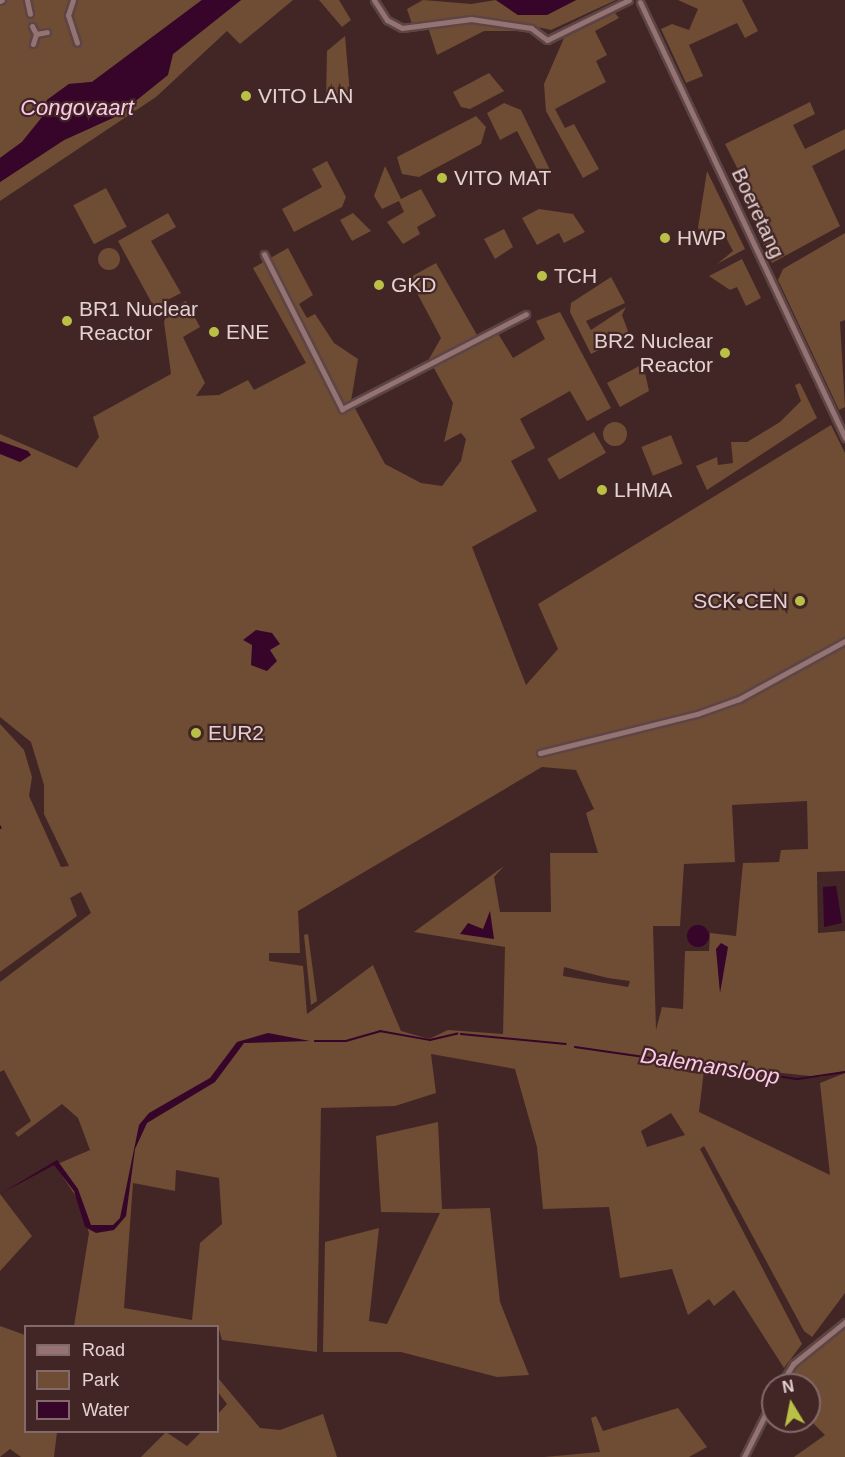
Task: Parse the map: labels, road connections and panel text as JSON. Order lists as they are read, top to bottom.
{
  "streets": {
    "street": ["Boeretang"]
  },
  "water": ["Congovaart", "Dalemansloop"],
  "places": [
    "VITO LAN",
    "VITO MAT",
    "HWP",
    "TCH",
    "GKD",
    "BR1 Nuclear Reactor",
    "ENE",
    "BR2 Nuclear Reactor",
    "LHMA",
    "SCK•CEN",
    "EUR2"
  ],
  "legend": ["Road", "Park", "Water"],
  "north": "top"
}
